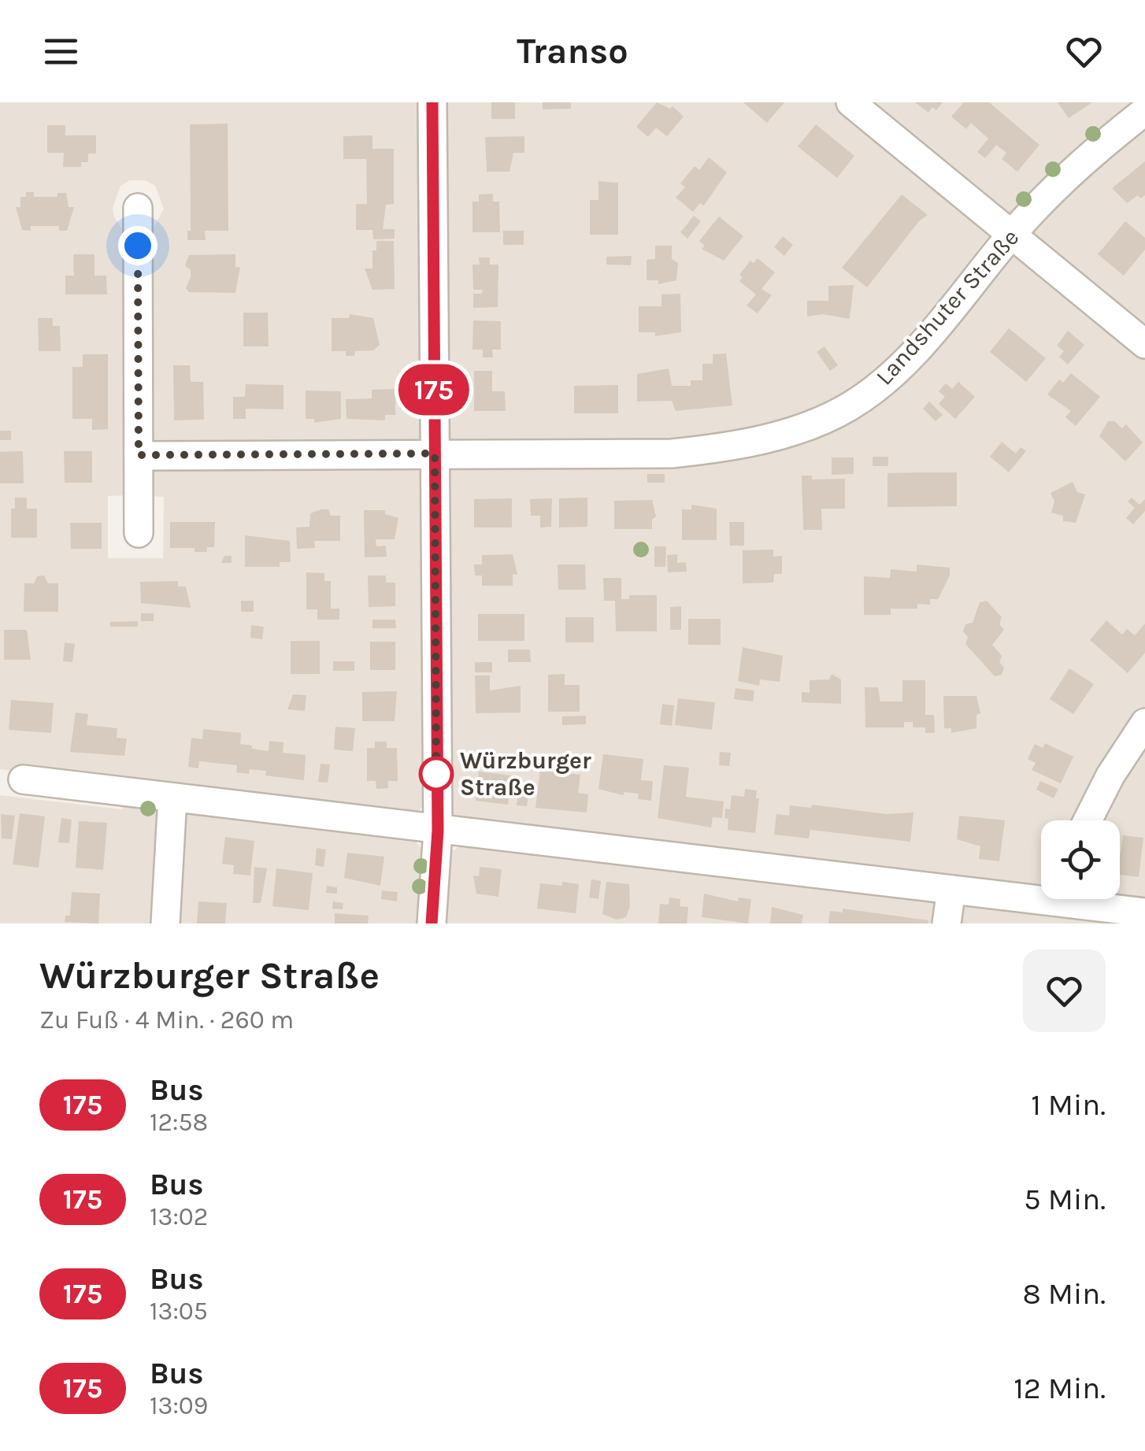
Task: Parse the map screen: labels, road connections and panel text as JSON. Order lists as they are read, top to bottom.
{
  "streets": {
    "street": ["Landshuter Straße"]
  },
  "places": ["Würzburger Straße"],
  "lines": ["bus line 175"],
  "page": {
    "header": "Transo",
    "on_map": "175",
    "heading": ["Würzburger Straße", "Zu Fuß · 4 Min. · 260 m"],
    "list": [
      {
        "mark": "175",
        "name": "Bus",
        "note": "12:58",
        "value": "1 Min."
      },
      {
        "mark": "175",
        "name": "Bus",
        "note": "13:02",
        "value": "5 Min."
      },
      {
        "mark": "175",
        "name": "Bus",
        "note": "13:05",
        "value": "8 Min."
      },
      {
        "mark": "175",
        "name": "Bus",
        "note": "13:09",
        "value": "12 Min."
      }
    ]
  }
}
